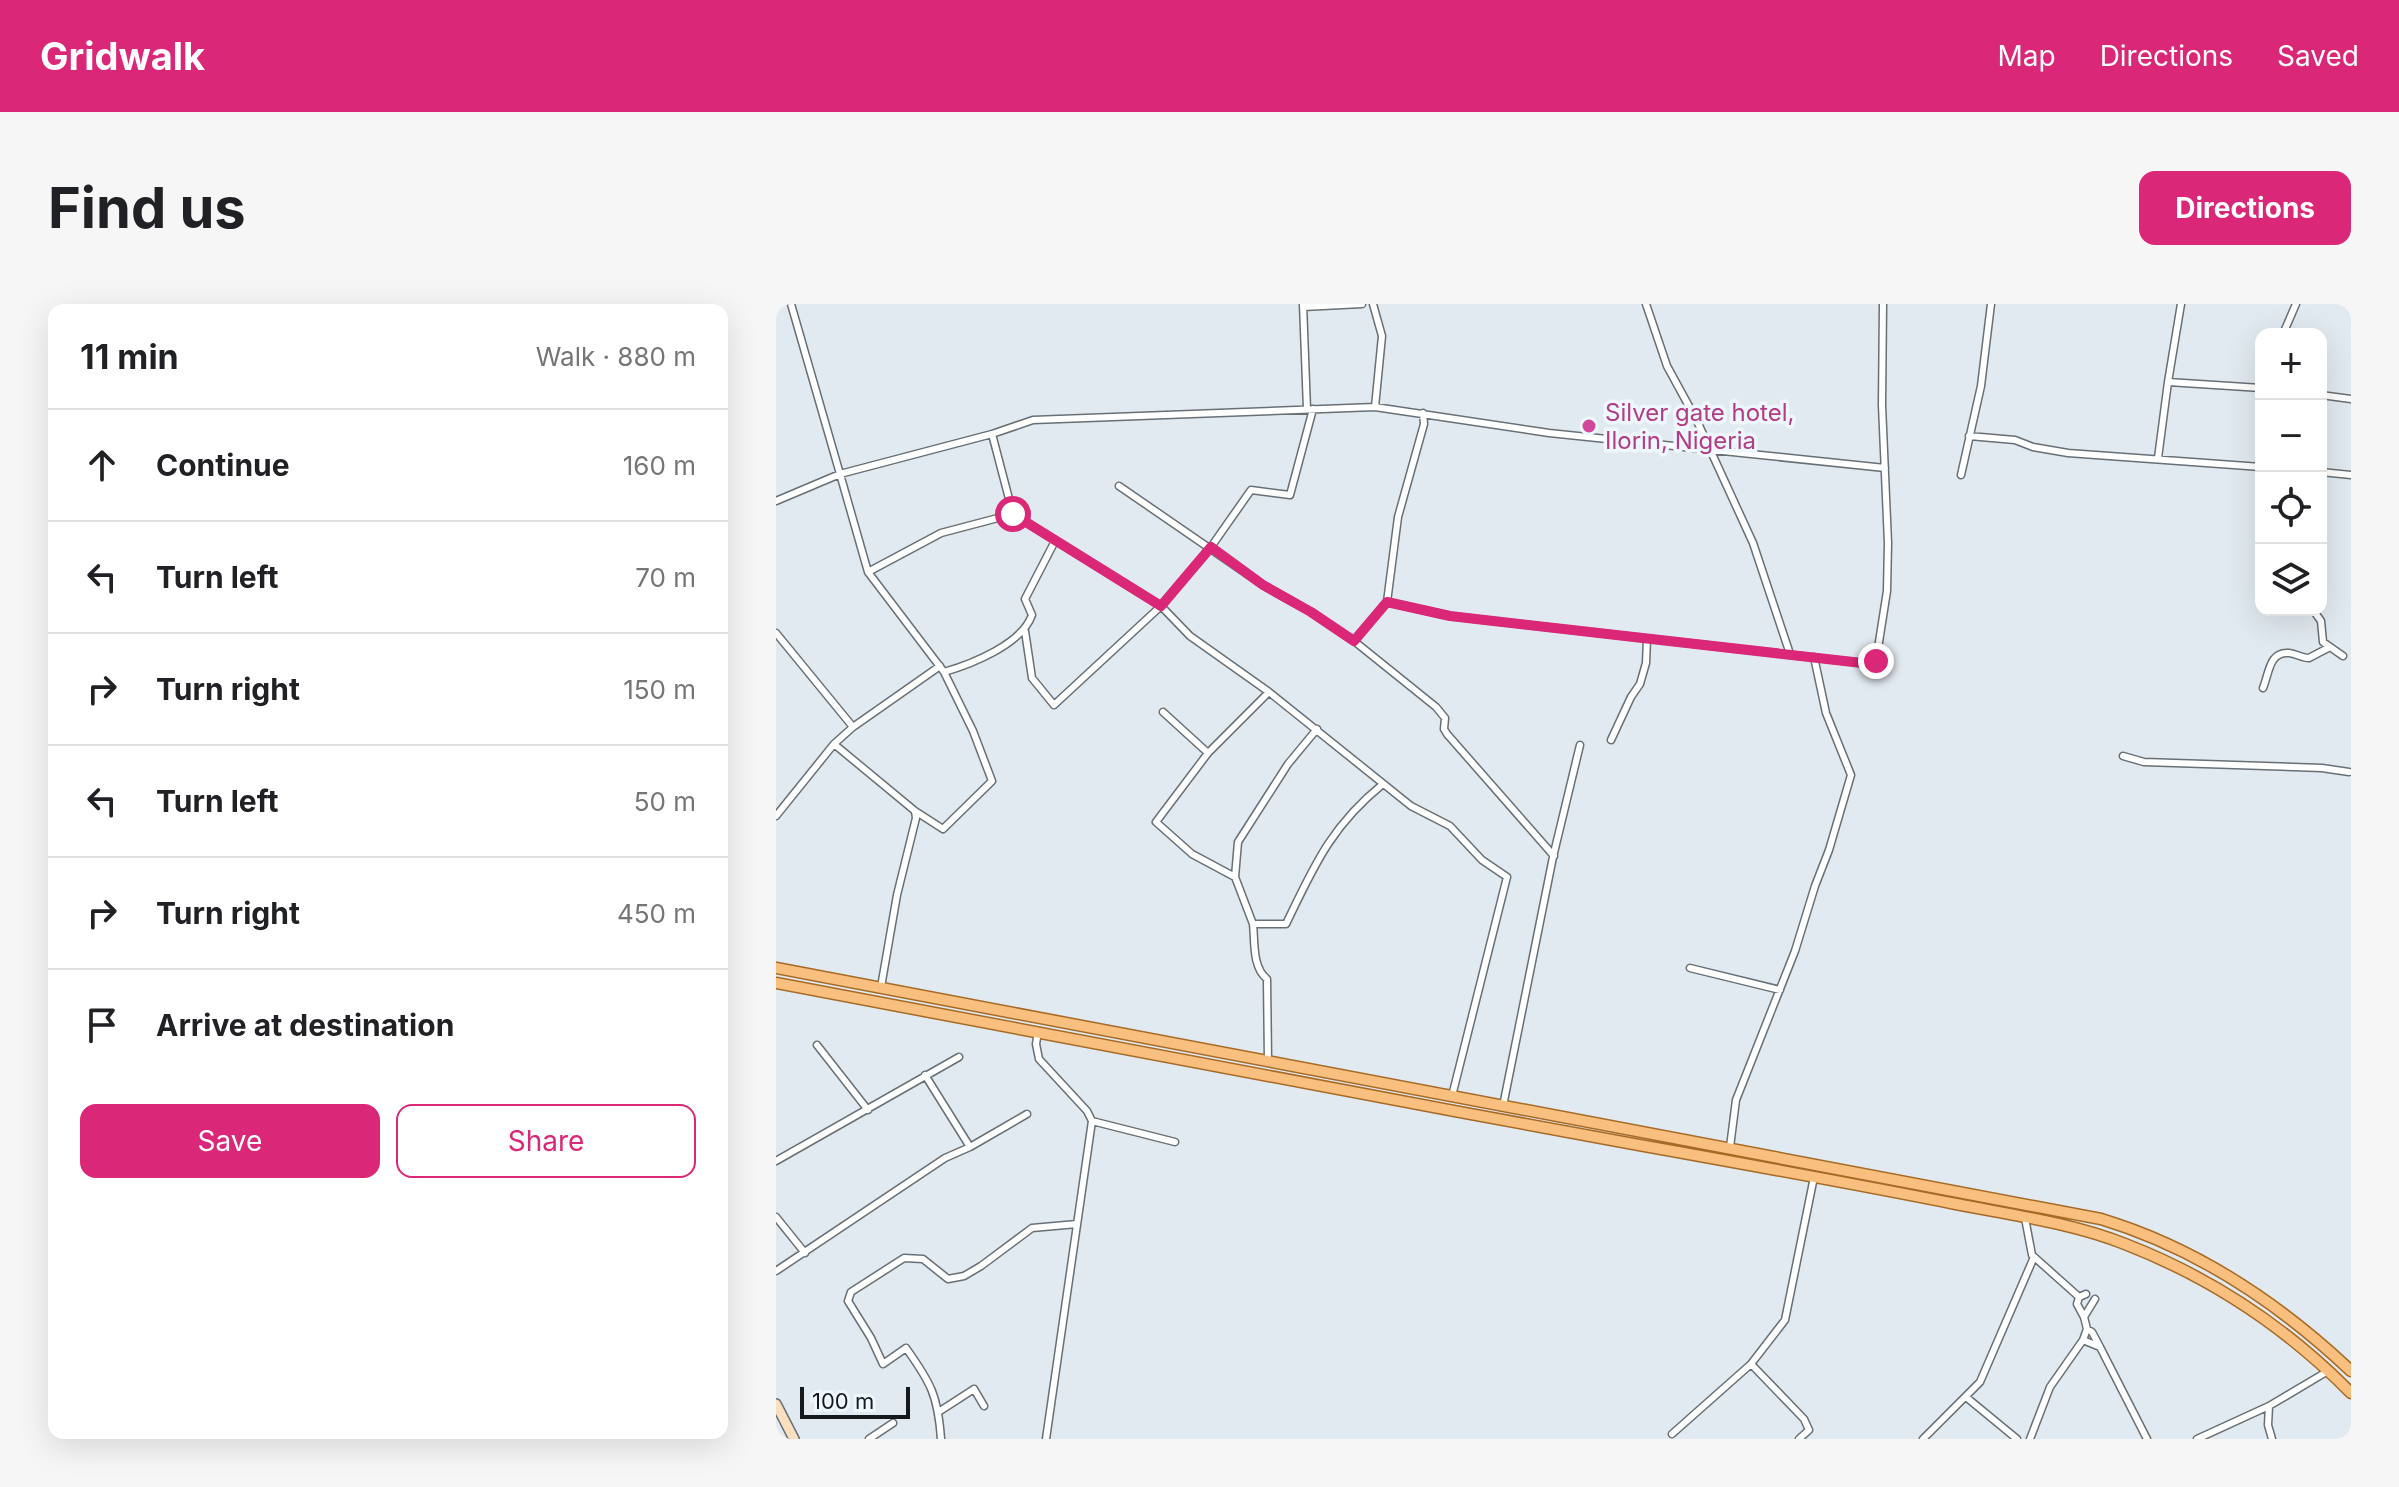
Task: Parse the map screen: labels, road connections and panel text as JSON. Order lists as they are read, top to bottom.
{
  "places": ["Silver gate hotel, Ilorin, Nigeria"],
  "scale_bar": "100 m",
  "page": {
    "header": "Gridwalk",
    "nav": ["Map", "Directions", "Saved"],
    "buttons": [
      "Directions",
      ["Save", "Share"]
    ],
    "title": "Find us",
    "heading": ["11 min", "Walk · 880 m"],
    "map_buttons": ["+", "−"],
    "list": [
      ["Continue", "160 m"],
      ["Turn left", "70 m"],
      ["Turn right", "150 m"],
      ["Turn left", "50 m"],
      ["Turn right", "450 m"],
      "Arrive at destination"
    ],
    "scale": "100 m"
  }
}
